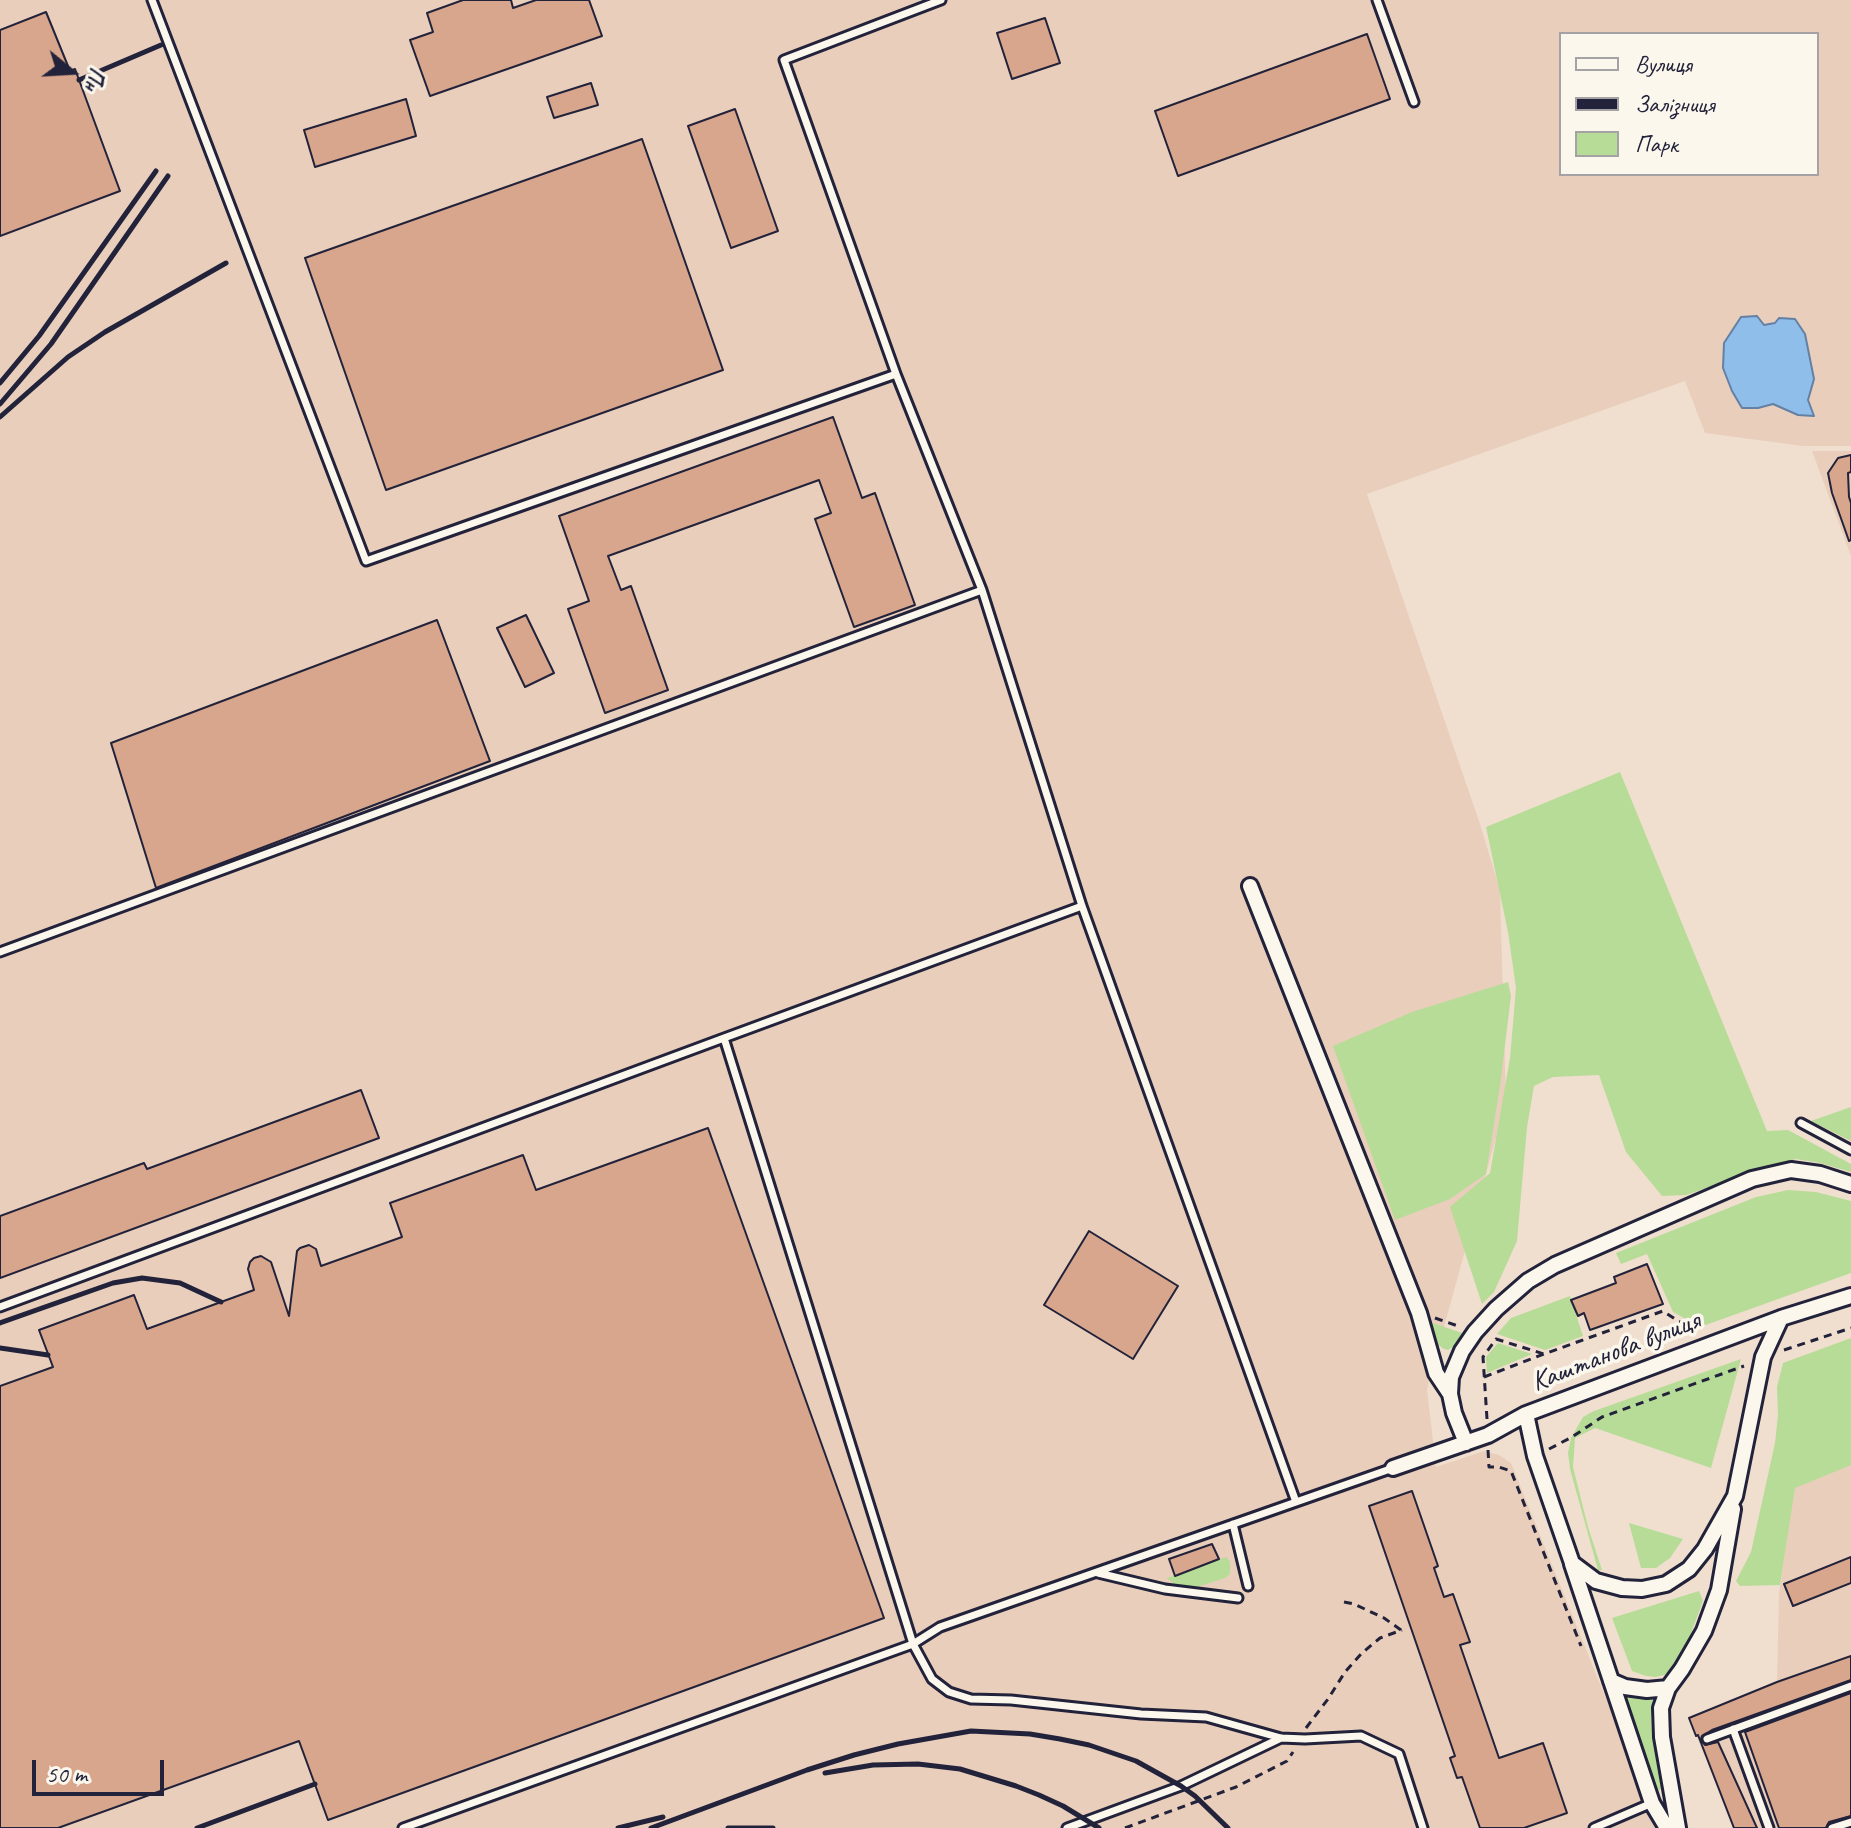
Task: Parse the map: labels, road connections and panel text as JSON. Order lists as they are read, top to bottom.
{
  "streets": {
    "street": ["Каштанова вулиця"]
  },
  "legend": ["Вулиця", "Залізниця", "Парк"],
  "scale_bar": "50 m",
  "north": "right"
}
